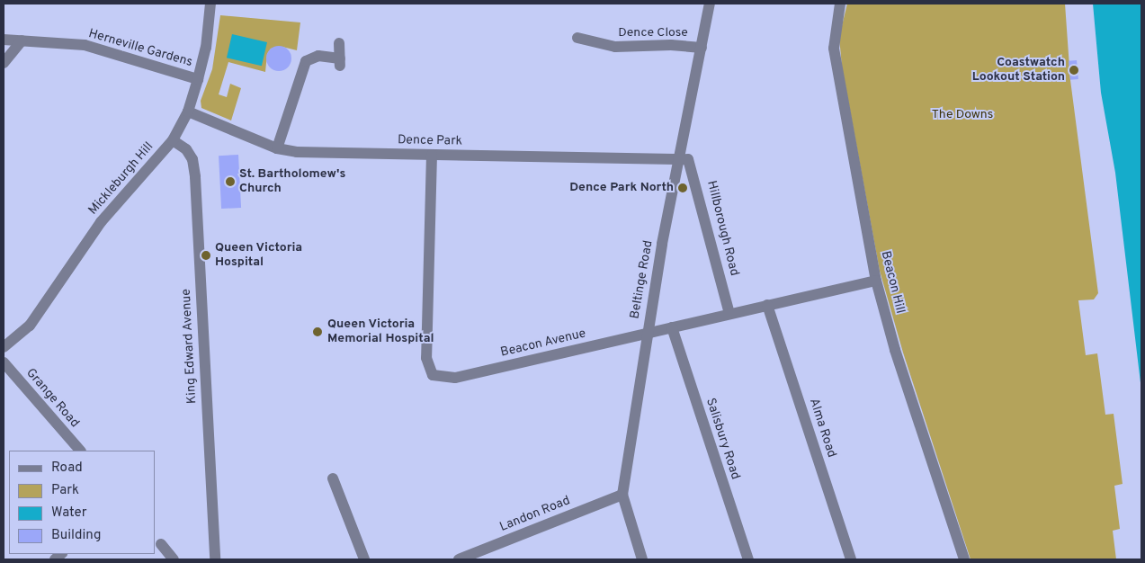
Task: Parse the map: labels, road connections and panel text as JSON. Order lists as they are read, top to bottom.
{
  "streets": {
    "street": [
      "Dence Close",
      "Herneville Gardens",
      "Dence Park",
      "Mickleburgh Hill",
      "Hillborough Road",
      "Beltinge Road",
      "Beacon Hill",
      "Beacon Avenue",
      "King Edward Avenue",
      "Grange Road",
      "Alma Road",
      "Salisbury Road",
      "Landon Road"
    ]
  },
  "crossings": [
    ["Dence Close", "Beltinge Road"],
    ["Herneville Gardens", "Mickleburgh Hill"],
    ["Dence Park", "Mickleburgh Hill"],
    ["Dence Park", "Hillborough Road"],
    ["Dence Park", "Beltinge Road"],
    ["Dence Park", "Beacon Avenue"],
    ["Mickleburgh Hill", "King Edward Avenue"],
    ["Hillborough Road", "Beltinge Road"],
    ["Hillborough Road", "Beacon Avenue"],
    ["Beltinge Road", "Beacon Avenue"],
    ["Beltinge Road", "Landon Road"],
    ["Beacon Hill", "Beacon Avenue"],
    ["Beacon Avenue", "Alma Road"],
    ["Beacon Avenue", "Salisbury Road"]
  ],
  "parks": ["The Downs"],
  "places": [
    "Coastwatch Lookout Station",
    "St. Bartholomew's Church",
    "Dence Park North",
    "Queen Victoria Hospital",
    "Queen Victoria Memorial Hospital"
  ],
  "legend": [
    "Road",
    "Park",
    "Water",
    "Building"
  ]
}
